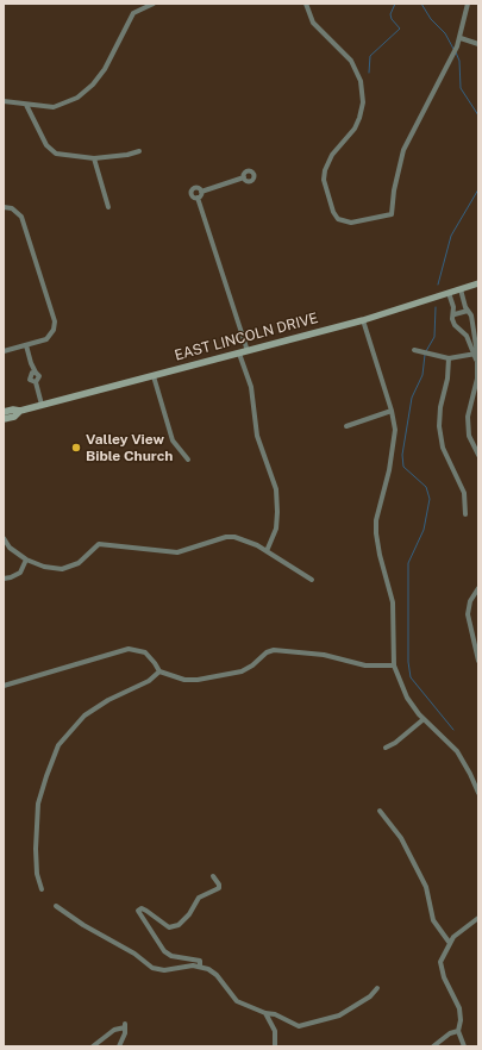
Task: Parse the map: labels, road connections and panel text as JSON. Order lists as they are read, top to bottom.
{
  "streets": {
    "main road": ["EAST LINCOLN DRIVE"]
  },
  "places": ["Valley View Bible Church"]
}
